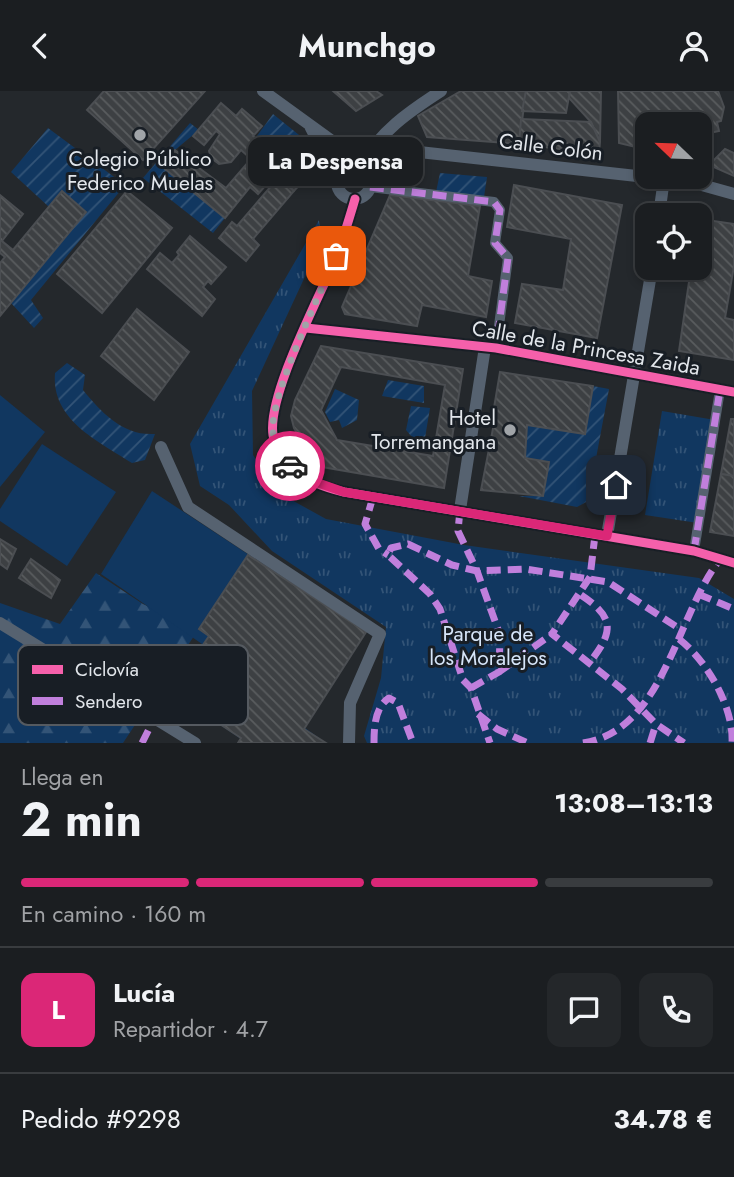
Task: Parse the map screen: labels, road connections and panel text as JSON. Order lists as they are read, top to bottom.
{
  "streets": {
    "street": ["Calle Colón", "Calle de la Princesa Zaida"]
  },
  "parks": ["Parque de los Moralejos"],
  "places": ["Colegio Público Federico Muelas", "La Despensa", "Hotel Torremangana"],
  "legend": ["Ciclovía", "Sendero"],
  "north": "top left",
  "page": {
    "header": "Munchgo",
    "bubble": "La Despensa",
    "heading": ["2 min", "Llega en", "13:08–13:13"],
    "panel": [
      "Lucía",
      "Repartidor · 4.7",
      "Pedido #9298",
      "34.78 €"
    ],
    "bar": "En camino · 160 m",
    "round": "L"
  }
}
